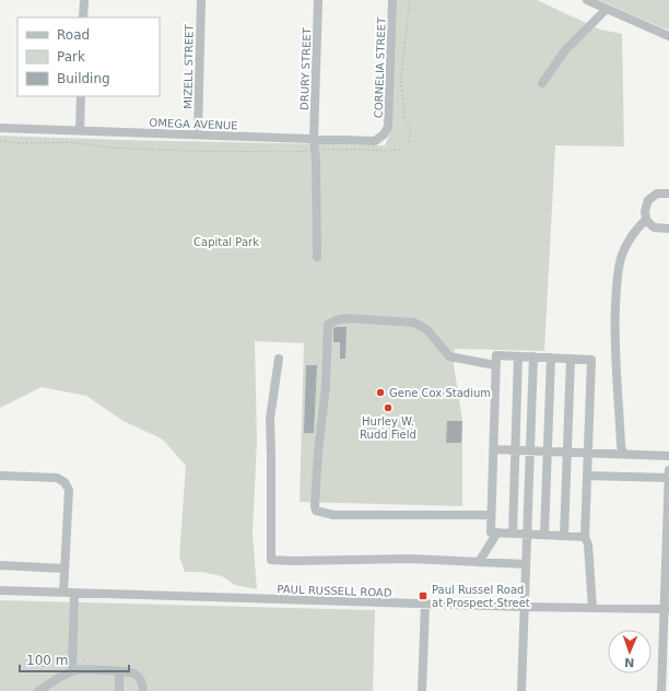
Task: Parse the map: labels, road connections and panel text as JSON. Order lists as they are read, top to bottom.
{
  "streets": {
    "street": [
      "MIZELL STREET",
      "CORNELIA STREET",
      "DRURY STREET",
      "OMEGA AVENUE",
      "PAUL RUSSELL ROAD"
    ]
  },
  "crossings": [
    ["MIZELL STREET", "OMEGA AVENUE"],
    ["CORNELIA STREET", "OMEGA AVENUE"],
    ["DRURY STREET", "OMEGA AVENUE"]
  ],
  "parks": ["Capital Park"],
  "places": {
    "other": ["Gene Cox Stadium", "Hurley W. Rudd Field"],
    "transit": ["Paul Russel Road at Prospect Street"]
  },
  "legend": ["Road", "Park", "Building"],
  "scale_bar": "100 m",
  "north": "bottom"
}
